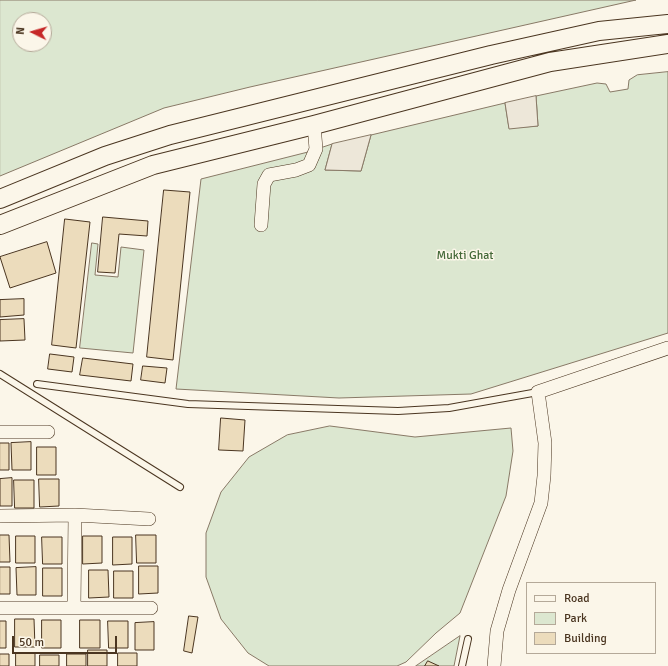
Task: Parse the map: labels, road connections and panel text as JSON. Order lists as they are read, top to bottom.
{
  "parks": ["Mukti Ghat"],
  "legend": ["Road", "Park", "Building"],
  "scale_bar": "50 m",
  "north": "left"
}
